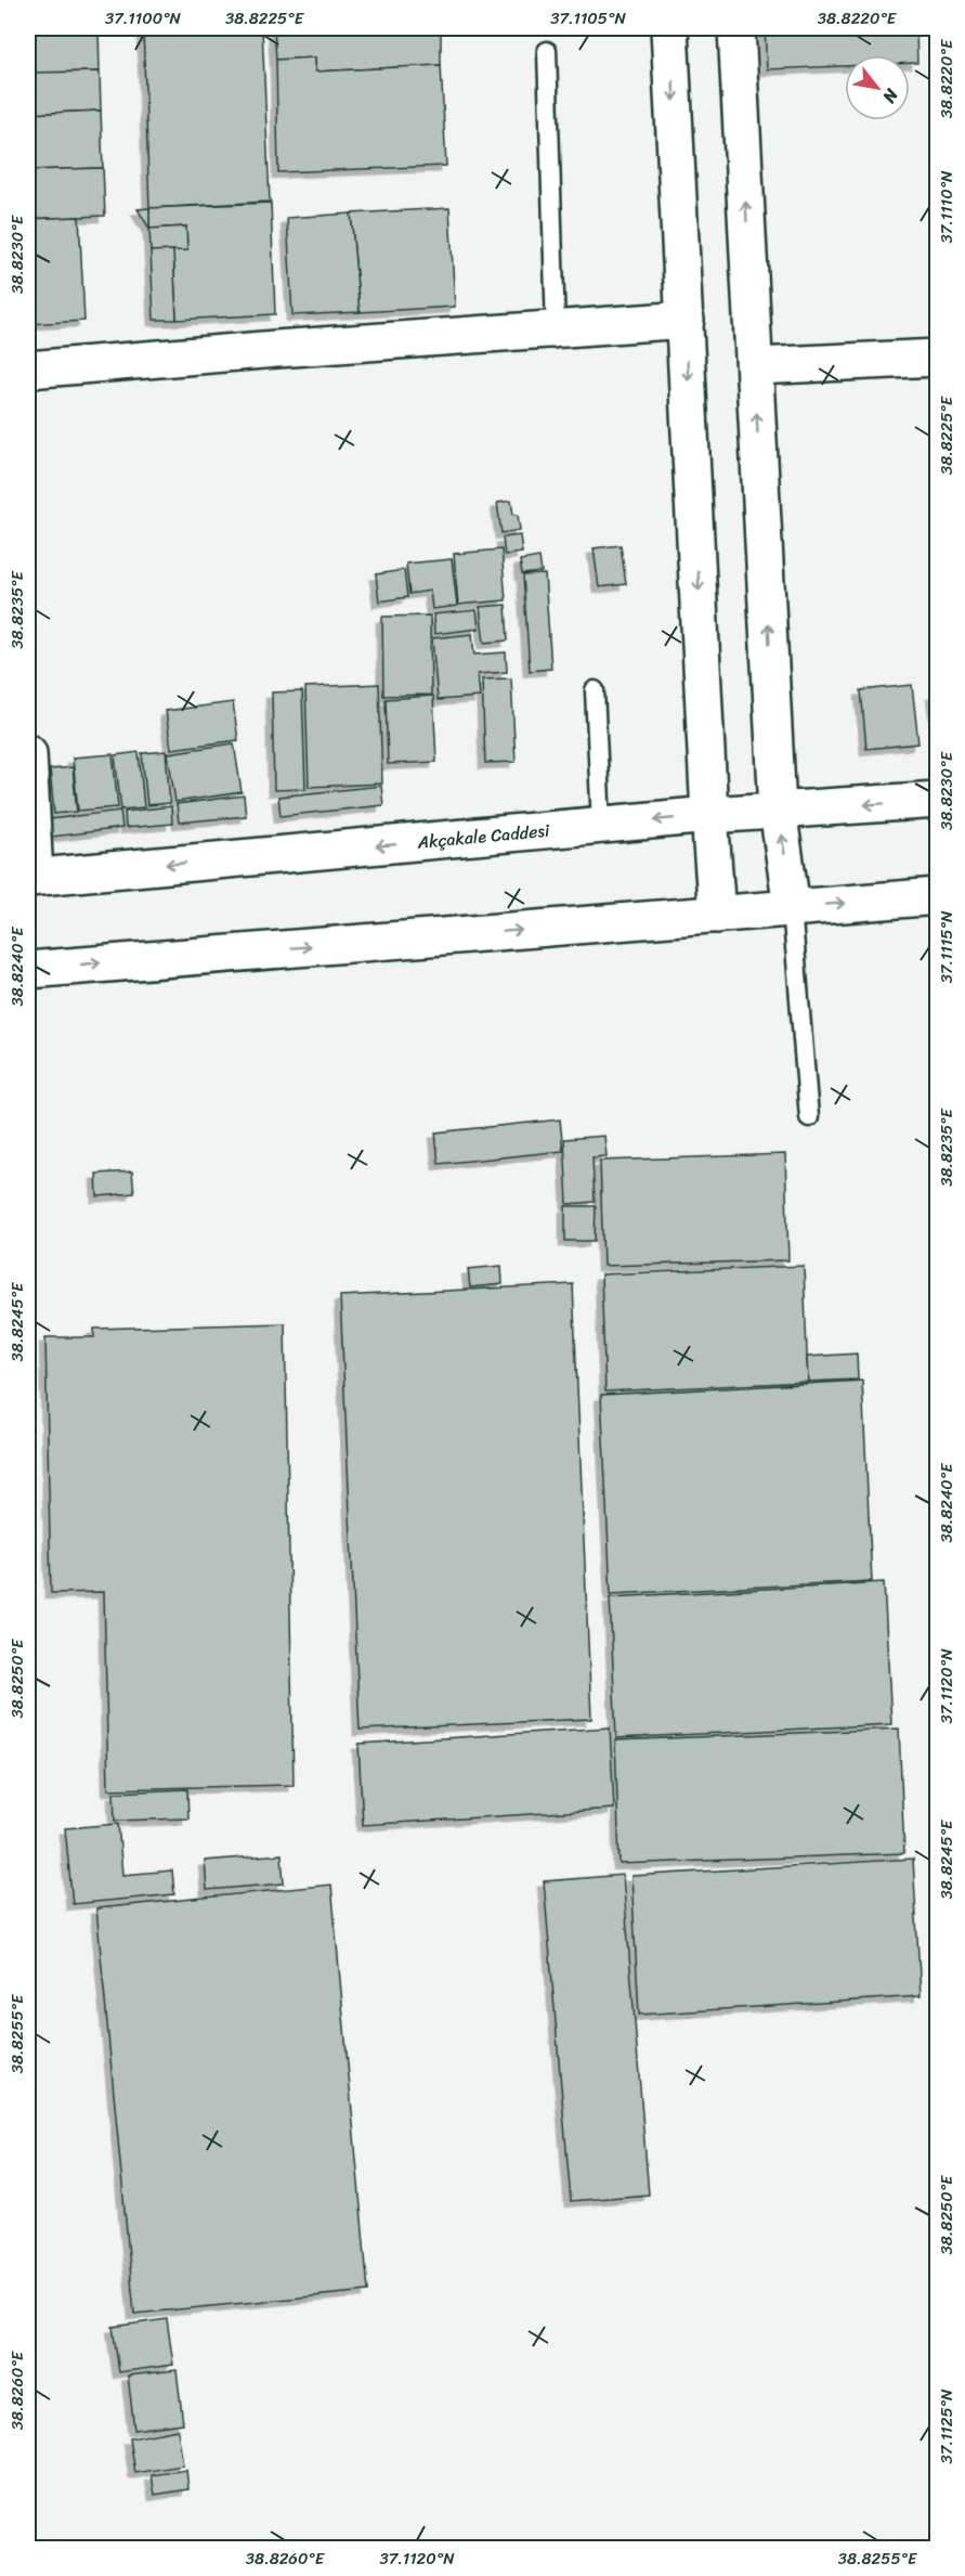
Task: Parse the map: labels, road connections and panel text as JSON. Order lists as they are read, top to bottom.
{
  "streets": {
    "main road": ["Akçakale Caddesi"]
  },
  "north": "bottom right",
  "coordinates": [
    "37.1100°N",
    "38.8225°E",
    "37.1105°N",
    "38.8220°E",
    "37.1110°N",
    "38.8230°E",
    "38.8235°E",
    "37.1115°N",
    "38.8240°E",
    "38.8245°E",
    "38.8250°E",
    "37.1120°N",
    "38.8255°E",
    "38.8260°E",
    "37.1125°N"
  ]
}
